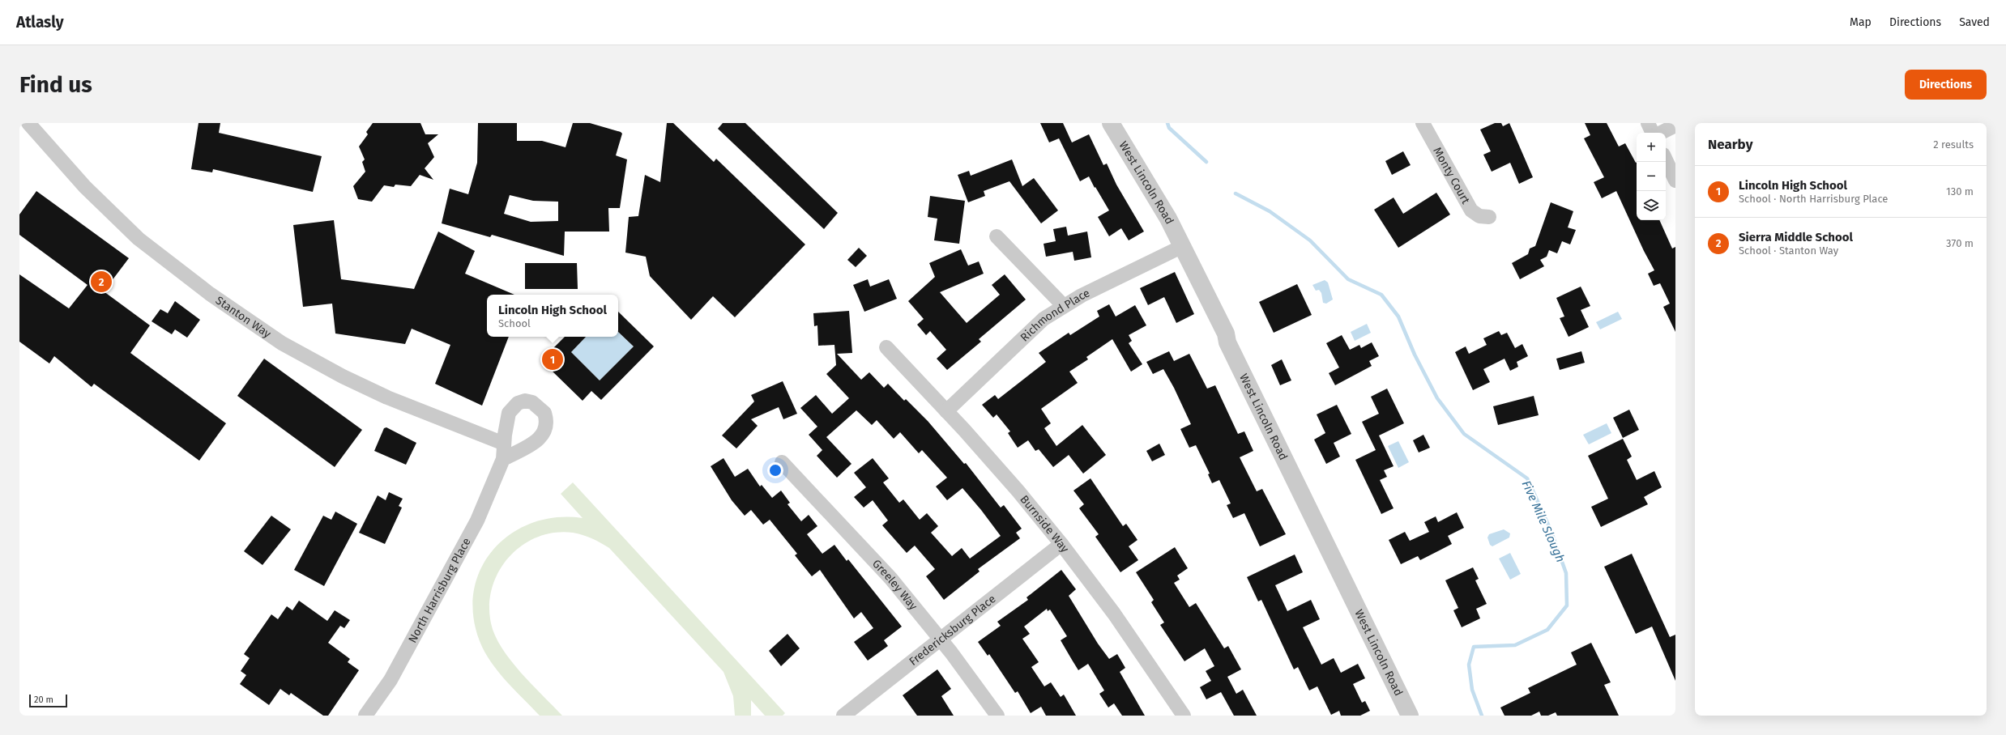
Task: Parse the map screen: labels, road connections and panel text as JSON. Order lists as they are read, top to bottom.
{
  "streets": {
    "street": [
      "Monty Court",
      "West Lincoln Road",
      "Richmond Place",
      "Stanton Way",
      "Burnside Way",
      "Greeley Way",
      "North Harrisburg Place",
      "Fredericksburg Place"
    ]
  },
  "crossings": [
    ["West Lincoln Road", "Richmond Place"],
    ["Richmond Place", "Burnside Way"],
    ["Stanton Way", "North Harrisburg Place"],
    ["Burnside Way", "Fredericksburg Place"],
    ["Greeley Way", "Fredericksburg Place"]
  ],
  "water": ["Five Mile Slough"],
  "scale_bar": "20 m",
  "page": {
    "header": "Atlasly",
    "nav": ["Map", "Directions", "Saved"],
    "buttons": "Directions",
    "title": "Find us",
    "heading": ["Nearby", "2 results"],
    "map_buttons": ["+", "−"],
    "list": [
      {
        "mark": "1",
        "name": "Lincoln High School",
        "note": "School · North Harrisburg Place",
        "value": "130 m"
      },
      {
        "mark": "2",
        "name": "Sierra Middle School",
        "note": "School · Stanton Way",
        "value": "370 m"
      }
    ],
    "pins": ["2", "1"],
    "popup": ["Lincoln High School", "School"],
    "scale": "20 m"
  }
}
